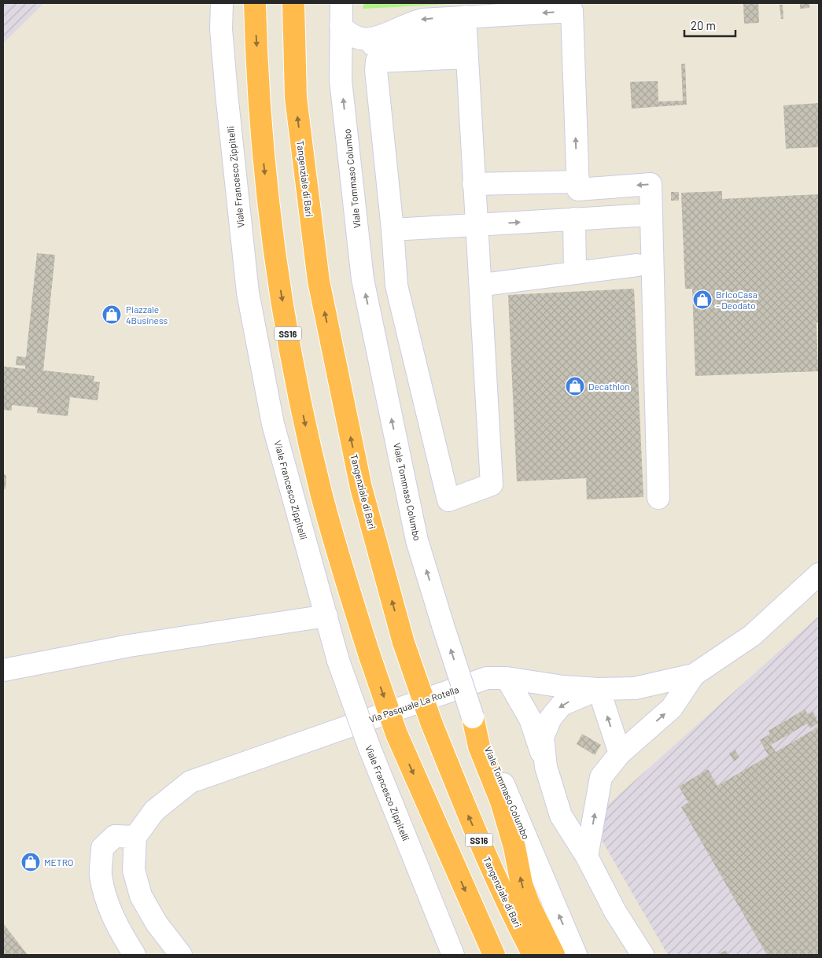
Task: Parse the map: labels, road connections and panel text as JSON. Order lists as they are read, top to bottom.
{
  "streets": {
    "highway": ["Tangenziale di Bari", "SS16"],
    "street": ["Viale Francesco Zippitelli", "Viale Tommaso Columbo", "Via Pasquale La Rotella"]
  },
  "places": {
    "shop": [
      "BricoCasa - Deodato",
      "Piazzale 4Business",
      "Decathlon",
      "METRO"
    ]
  },
  "scale_bar": "20 m"
}
